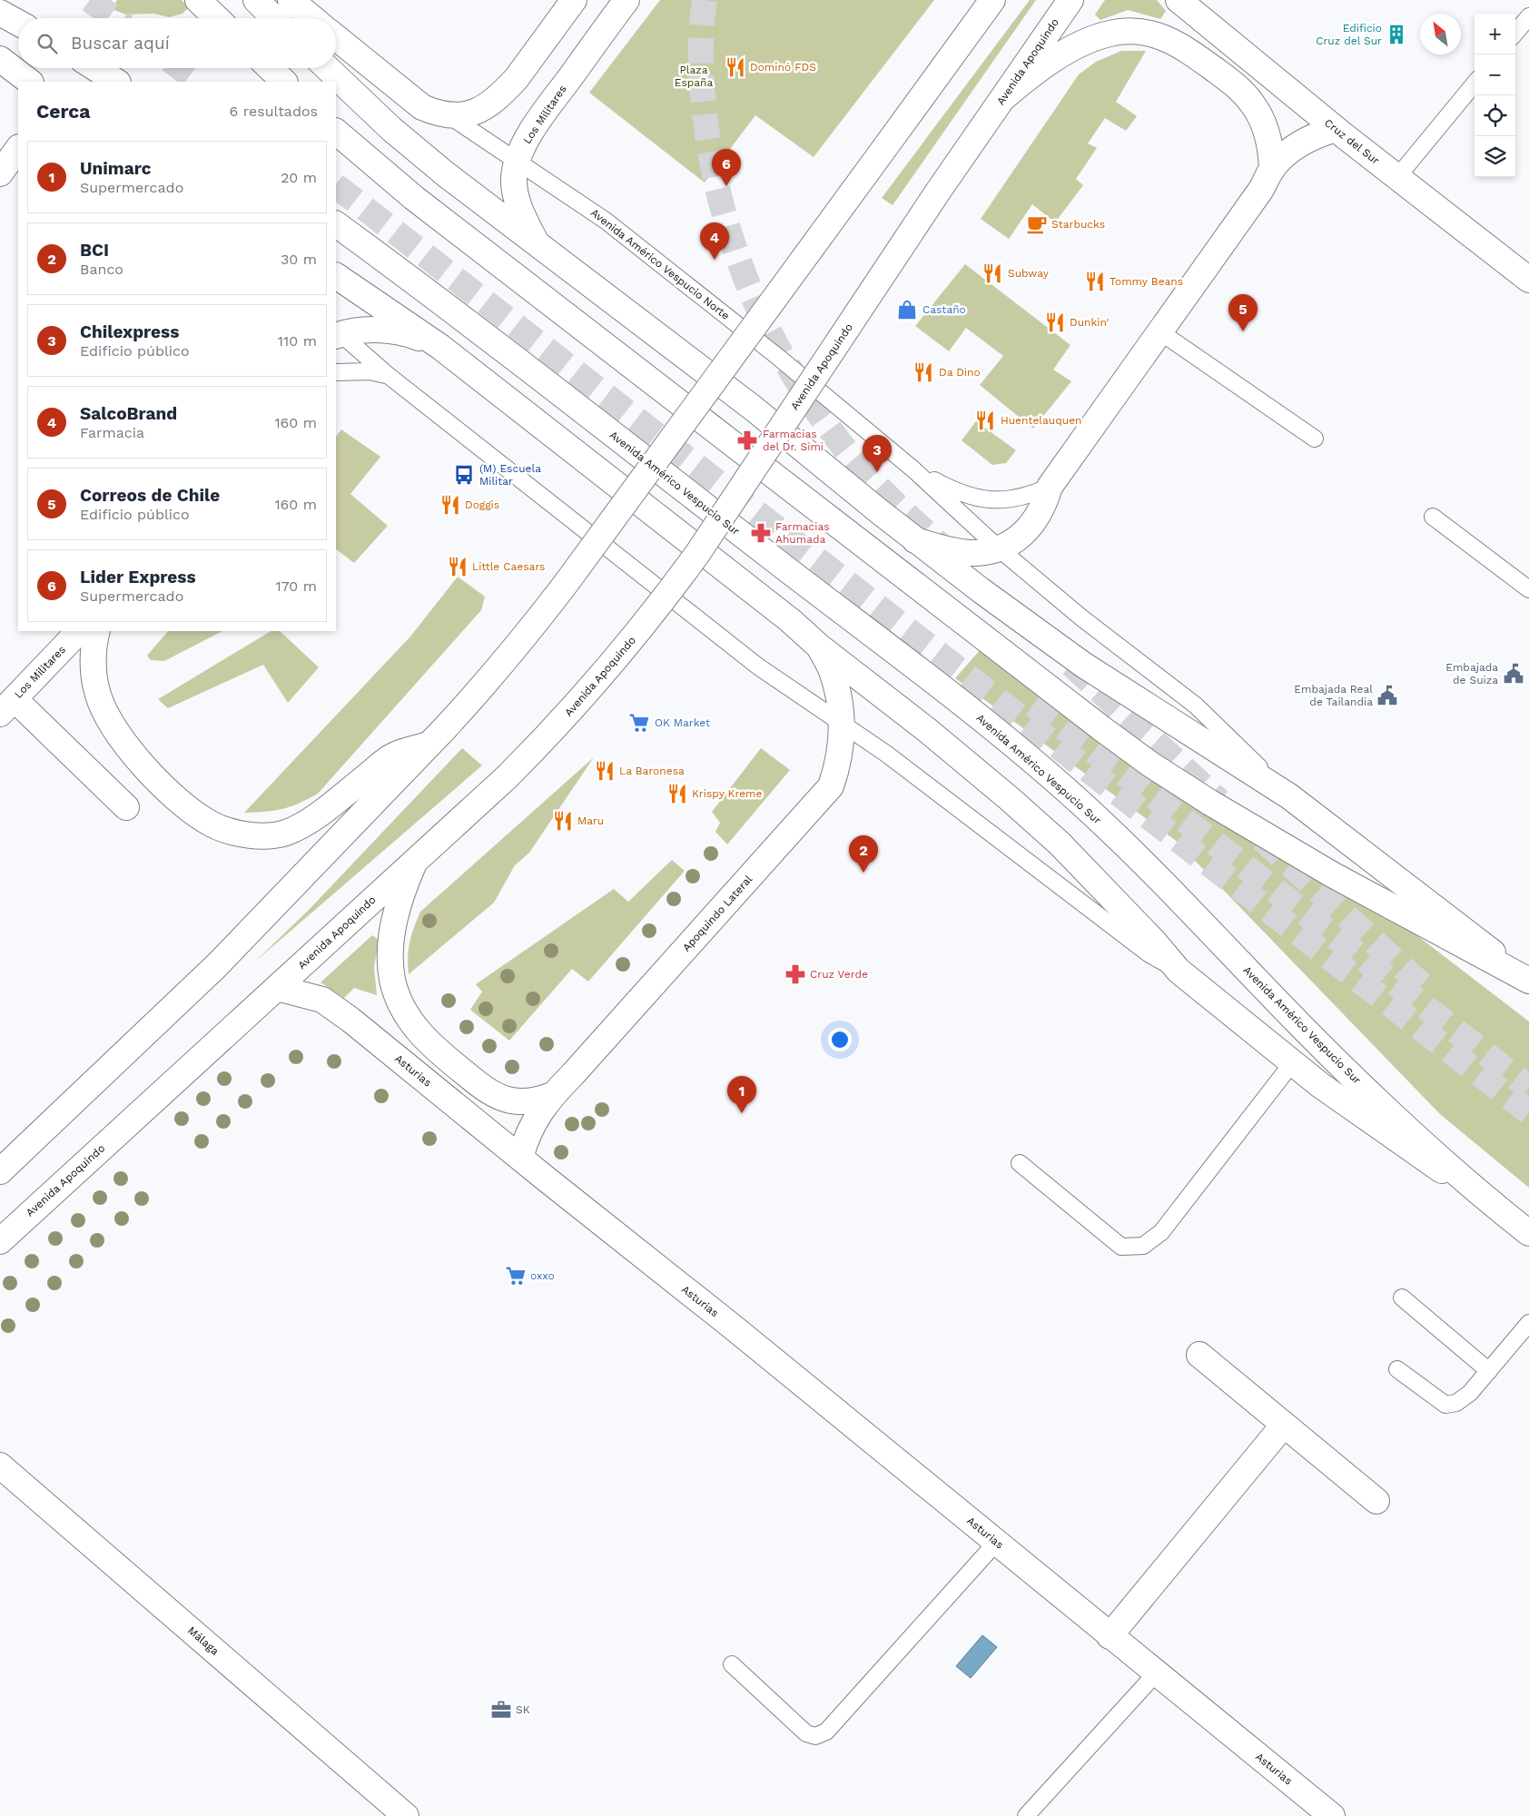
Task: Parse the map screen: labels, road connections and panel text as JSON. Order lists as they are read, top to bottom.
{
  "streets": {
    "main road": [
      "Avenida Apoquindo",
      "Los Militares",
      "Cruz del Sur",
      "Avenida Américo Vespucio Norte",
      "Avenida Américo Vespucio Sur",
      "Apoquindo Lateral",
      "Asturias",
      "Málaga"
    ]
  },
  "crossings": [
    ["Avenida Apoquindo", "Asturias"],
    ["Los Militares", "Avenida Américo Vespucio Norte"],
    ["Avenida Américo Vespucio Sur", "Apoquindo Lateral"],
    ["Apoquindo Lateral", "Asturias"]
  ],
  "parks": ["Plaza España"],
  "places": {
    "building": ["Edificio Cruz del Sur"],
    "restaurant": [
      "Dominó FDS",
      "Subway",
      "Tommy Beans",
      "Dunkin'",
      "Da Dino",
      "Huentelauquen",
      "Doggis",
      "Little Caesars",
      "La Baronesa",
      "Krispy Kreme",
      "Maru"
    ],
    "cafe": ["Starbucks"],
    "shop": ["Castaño"],
    "pharmacy": ["Farmacias del Dr. Simi", "Farmacias Ahumada", "Cruz Verde"],
    "bus stop": ["(M) Escuela Militar"],
    "public building": ["Embajada de Suiza", "Embajada Real de Tailandia"],
    "supermarket": ["OK Market", "oxxo"],
    "office": ["SK"]
  },
  "north": "top left",
  "page": {
    "map_buttons": ["+", "−"],
    "search": "Buscar aquí",
    "heading": ["Cerca", "6 resultados"],
    "list": [
      {
        "mark": "1",
        "name": "Unimarc",
        "note": "Supermercado",
        "value": "20 m"
      },
      {
        "mark": "2",
        "name": "BCI",
        "note": "Banco",
        "value": "30 m"
      },
      {
        "mark": "3",
        "name": "Chilexpress",
        "note": "Edificio público",
        "value": "110 m"
      },
      {
        "mark": "4",
        "name": "SalcoBrand",
        "note": "Farmacia",
        "value": "160 m"
      },
      {
        "mark": "5",
        "name": "Correos de Chile",
        "note": "Edificio público",
        "value": "160 m"
      },
      {
        "mark": "6",
        "name": "Lider Express",
        "note": "Supermercado",
        "value": "170 m"
      }
    ],
    "pins": [
      "6",
      "4",
      "5",
      "3",
      "2",
      "1"
    ]
  }
}
